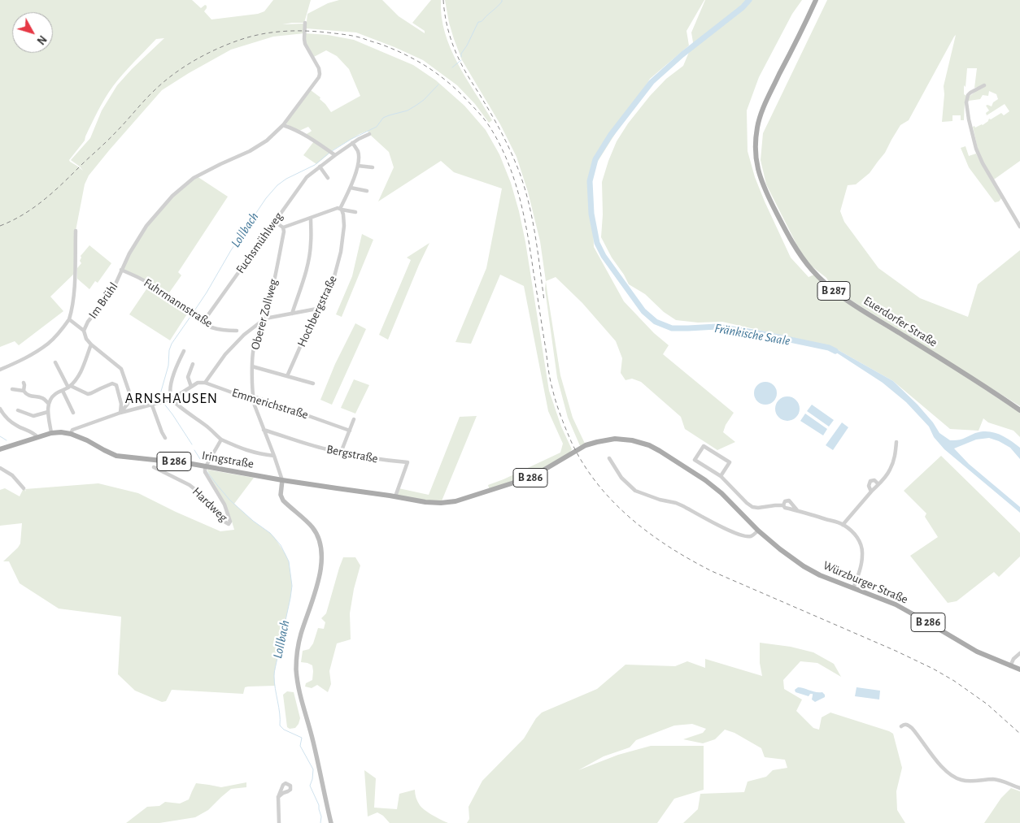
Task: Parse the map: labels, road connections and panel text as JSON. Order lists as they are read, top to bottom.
{
  "streets": {
    "main road": [
      "B 287",
      "Euerdorfer Straße",
      "Iringstraße",
      "B 286",
      "Würzburger Straße"
    ],
    "street": [
      "Fuchsmühlweg",
      "Im Brühl",
      "Fuhrmannstraße",
      "Hochbergstraße",
      "Oberer Zollweg",
      "Emmerichstraße",
      "Bergstraße",
      "Hardweg"
    ]
  },
  "crossings": [
    ["Fuchsmühlweg", "Fuhrmannstraße"],
    ["Im Brühl", "Fuhrmannstraße"],
    ["Oberer Zollweg", "Emmerichstraße"],
    ["Oberer Zollweg", "Bergstraße"],
    ["Oberer Zollweg", "Iringstraße"],
    ["Bergstraße", "Iringstraße"],
    ["Iringstraße", "B 286"],
    ["Iringstraße", "Hardweg"],
    ["Iringstraße", "Würzburger Straße"]
  ],
  "districts": ["ARNSHAUSEN"],
  "water": ["Lollbach", "Fränkische Saale"],
  "north": "bottom right"
}
